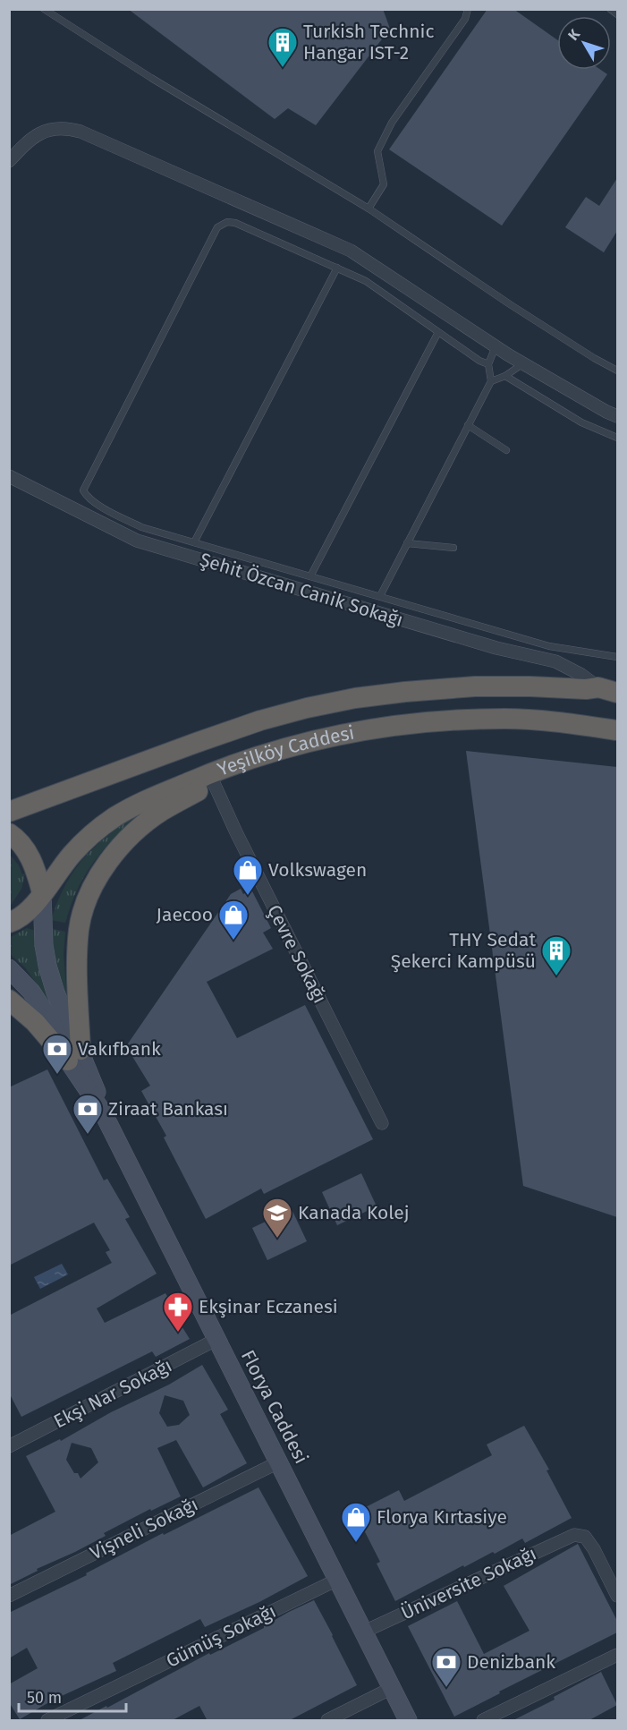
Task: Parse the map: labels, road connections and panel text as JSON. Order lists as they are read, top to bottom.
{
  "streets": {
    "highway": ["Yeşilköy Caddesi"],
    "main road": ["Florya Caddesi"],
    "street": [
      "Şehit Özcan Canik Sokağı",
      "Çevre Sokağı",
      "Ekşi Nar Sokağı",
      "Vişneli Sokağı",
      "Üniversite Sokağı",
      "Gümüş Sokağı"
    ]
  },
  "crossings": [
    ["Şehit Özcan Canik Sokağı", "Yeşilköy Caddesi"],
    ["Yeşilköy Caddesi", "Florya Caddesi"],
    ["Ekşi Nar Sokağı", "Florya Caddesi"],
    ["Florya Caddesi", "Vişneli Sokağı"],
    ["Florya Caddesi", "Üniversite Sokağı"],
    ["Florya Caddesi", "Gümüş Sokağı"]
  ],
  "places": {
    "building": ["Turkish Technic Hangar IST-2", "THY Sedat Şekerci Kampüsü"],
    "shop": ["Volkswagen", "Jaecoo", "Florya Kırtasiye"],
    "bank": ["Vakıfbank", "Ziraat Bankası", "Denizbank"],
    "school or university": ["Kanada Kolej"],
    "pharmacy": ["Ekşinar Eczanesi"]
  },
  "scale_bar": "50 m",
  "north": "top left"
}
